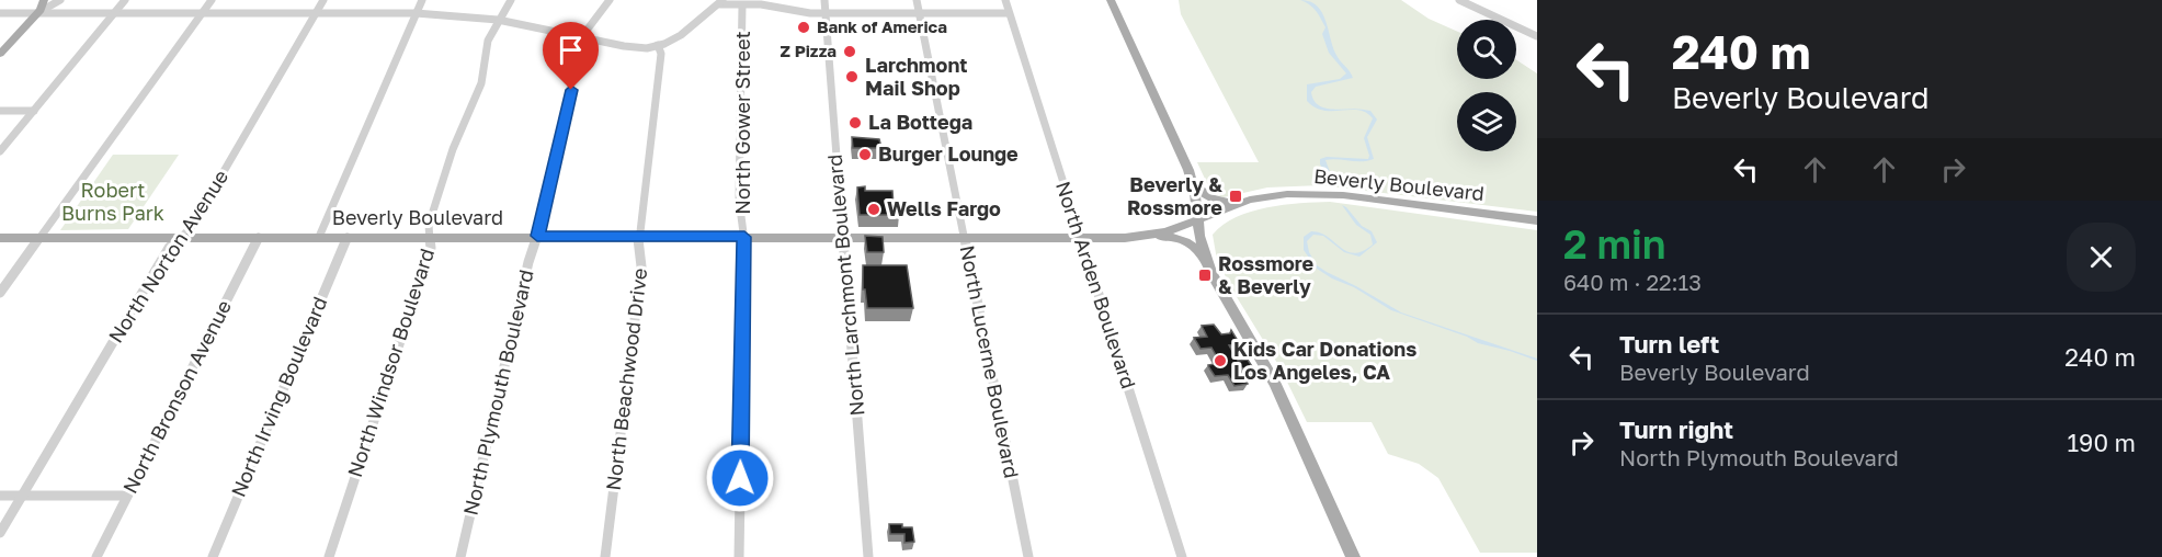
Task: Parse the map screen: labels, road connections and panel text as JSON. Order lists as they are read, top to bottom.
{
  "streets": {
    "main road": ["Beverly Boulevard"],
    "street": [
      "North Gower Street",
      "North Norton Avenue",
      "North Larchmont Boulevard",
      "North Arden Boulevard",
      "North Lucerne Boulevard",
      "North Windsor Boulevard",
      "North Beachwood Drive",
      "North Plymouth Boulevard",
      "North Bronson Avenue",
      "North Irving Boulevard"
    ]
  },
  "crossings": [
    ["North Gower Street", "Beverly Boulevard"],
    ["Beverly Boulevard", "North Norton Avenue"],
    ["Beverly Boulevard", "North Larchmont Boulevard"],
    ["Beverly Boulevard", "North Arden Boulevard"],
    ["Beverly Boulevard", "North Lucerne Boulevard"],
    ["Beverly Boulevard", "North Windsor Boulevard"],
    ["Beverly Boulevard", "North Beachwood Drive"],
    ["Beverly Boulevard", "North Plymouth Boulevard"],
    ["Beverly Boulevard", "North Bronson Avenue"],
    ["Beverly Boulevard", "North Irving Boulevard"]
  ],
  "parks": ["Robert Burns Park"],
  "places": {
    "other": [
      "Bank of America",
      "Z Pizza",
      "Larchmont Mail Shop",
      "La Bottega",
      "Burger Lounge",
      "Wells Fargo",
      "Kids Car Donations Los Angeles, CA"
    ],
    "transit": ["Beverly & Rossmore", "Rossmore & Beverly"]
  },
  "page": {
    "turn": ["240 m", "Beverly Boulevard"],
    "heading": ["2 min", "640 m · 22:13"],
    "list": [
      {
        "name": "Turn left",
        "note": "Beverly Boulevard",
        "value": "240 m"
      },
      {
        "name": "Turn right",
        "note": "North Plymouth Boulevard",
        "value": "190 m"
      }
    ]
  }
}
